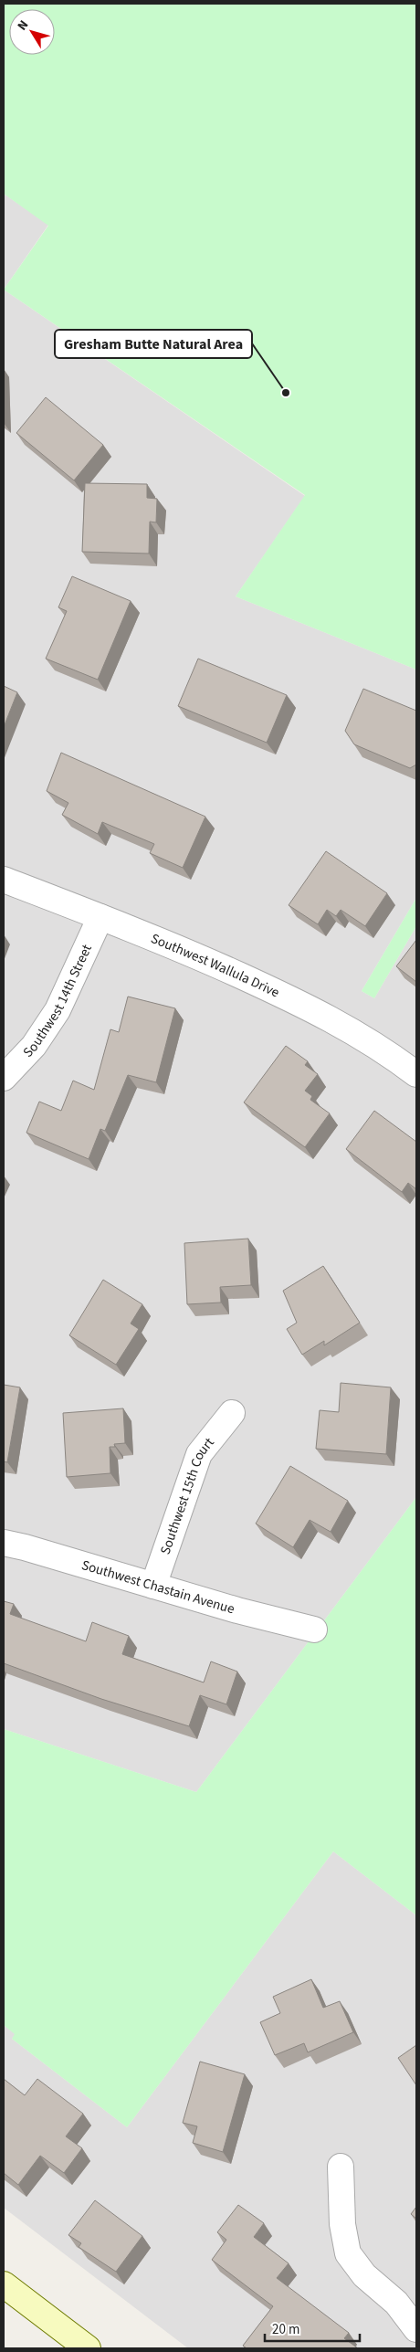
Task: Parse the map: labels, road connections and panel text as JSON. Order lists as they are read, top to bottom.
{
  "streets": {
    "street": [
      "Southwest Wallula Drive",
      "Southwest 14th Street",
      "Southwest 15th Court",
      "Southwest Chastain Avenue"
    ]
  },
  "crossings": [
    ["Southwest Wallula Drive", "Southwest 14th Street"],
    ["Southwest 15th Court", "Southwest Chastain Avenue"]
  ],
  "places": ["Gresham Butte Natural Area"],
  "scale_bar": "20 m",
  "north": "top left"
}
